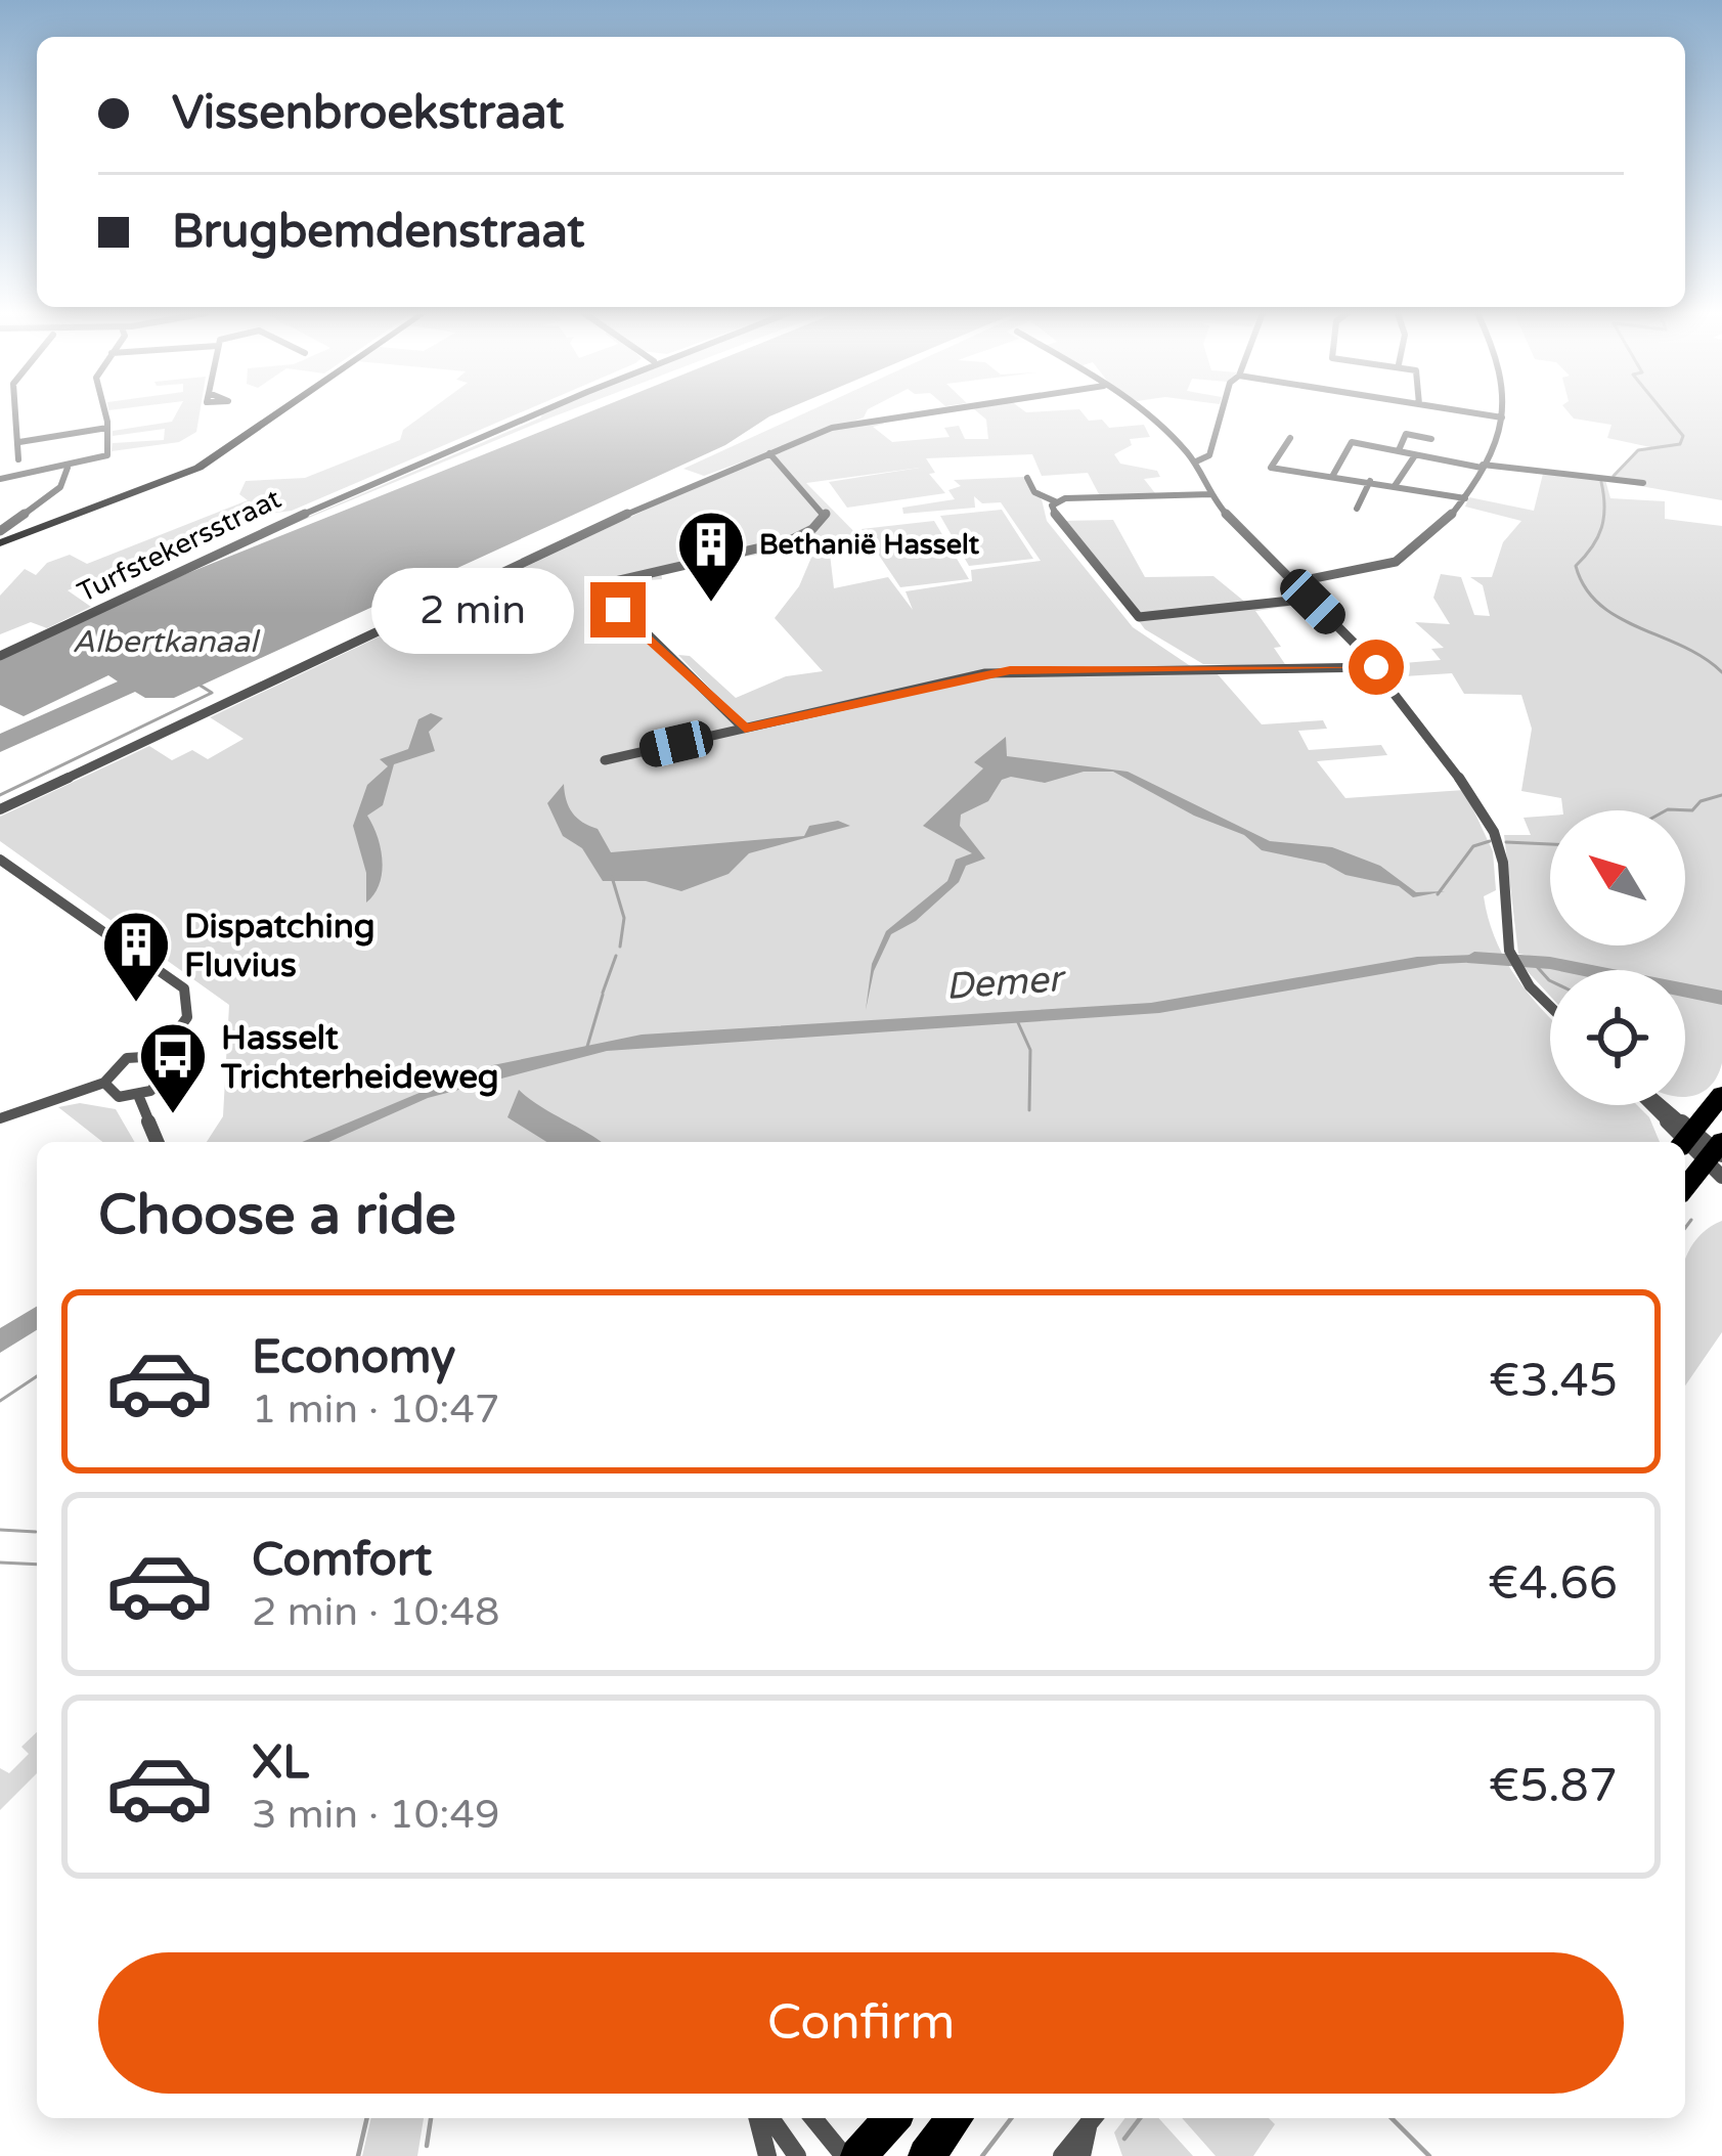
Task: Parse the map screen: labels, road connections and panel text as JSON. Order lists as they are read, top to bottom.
{
  "streets": {
    "street": ["Turfstekersstraat"]
  },
  "water": ["Albertkanaal", "Demer"],
  "places": {
    "building": ["Bethanië Hasselt", "Dispatching Fluvius"],
    "bus stop": ["Hasselt Trichterheideweg"]
  },
  "north": "top left",
  "page": {
    "banner": ["Vissenbroekstraat", "Brugbemdenstraat"],
    "bubble": "2 min",
    "heading": "Choose a ride",
    "list": [
      {
        "name": "Economy",
        "note": "1 min · 10:47",
        "value": "€3.45"
      },
      {
        "name": "Comfort",
        "note": "2 min · 10:48",
        "value": "€4.66"
      },
      {
        "name": "XL",
        "note": "3 min · 10:49",
        "value": "€5.87"
      }
    ],
    "buttons": "Confirm"
  }
}
